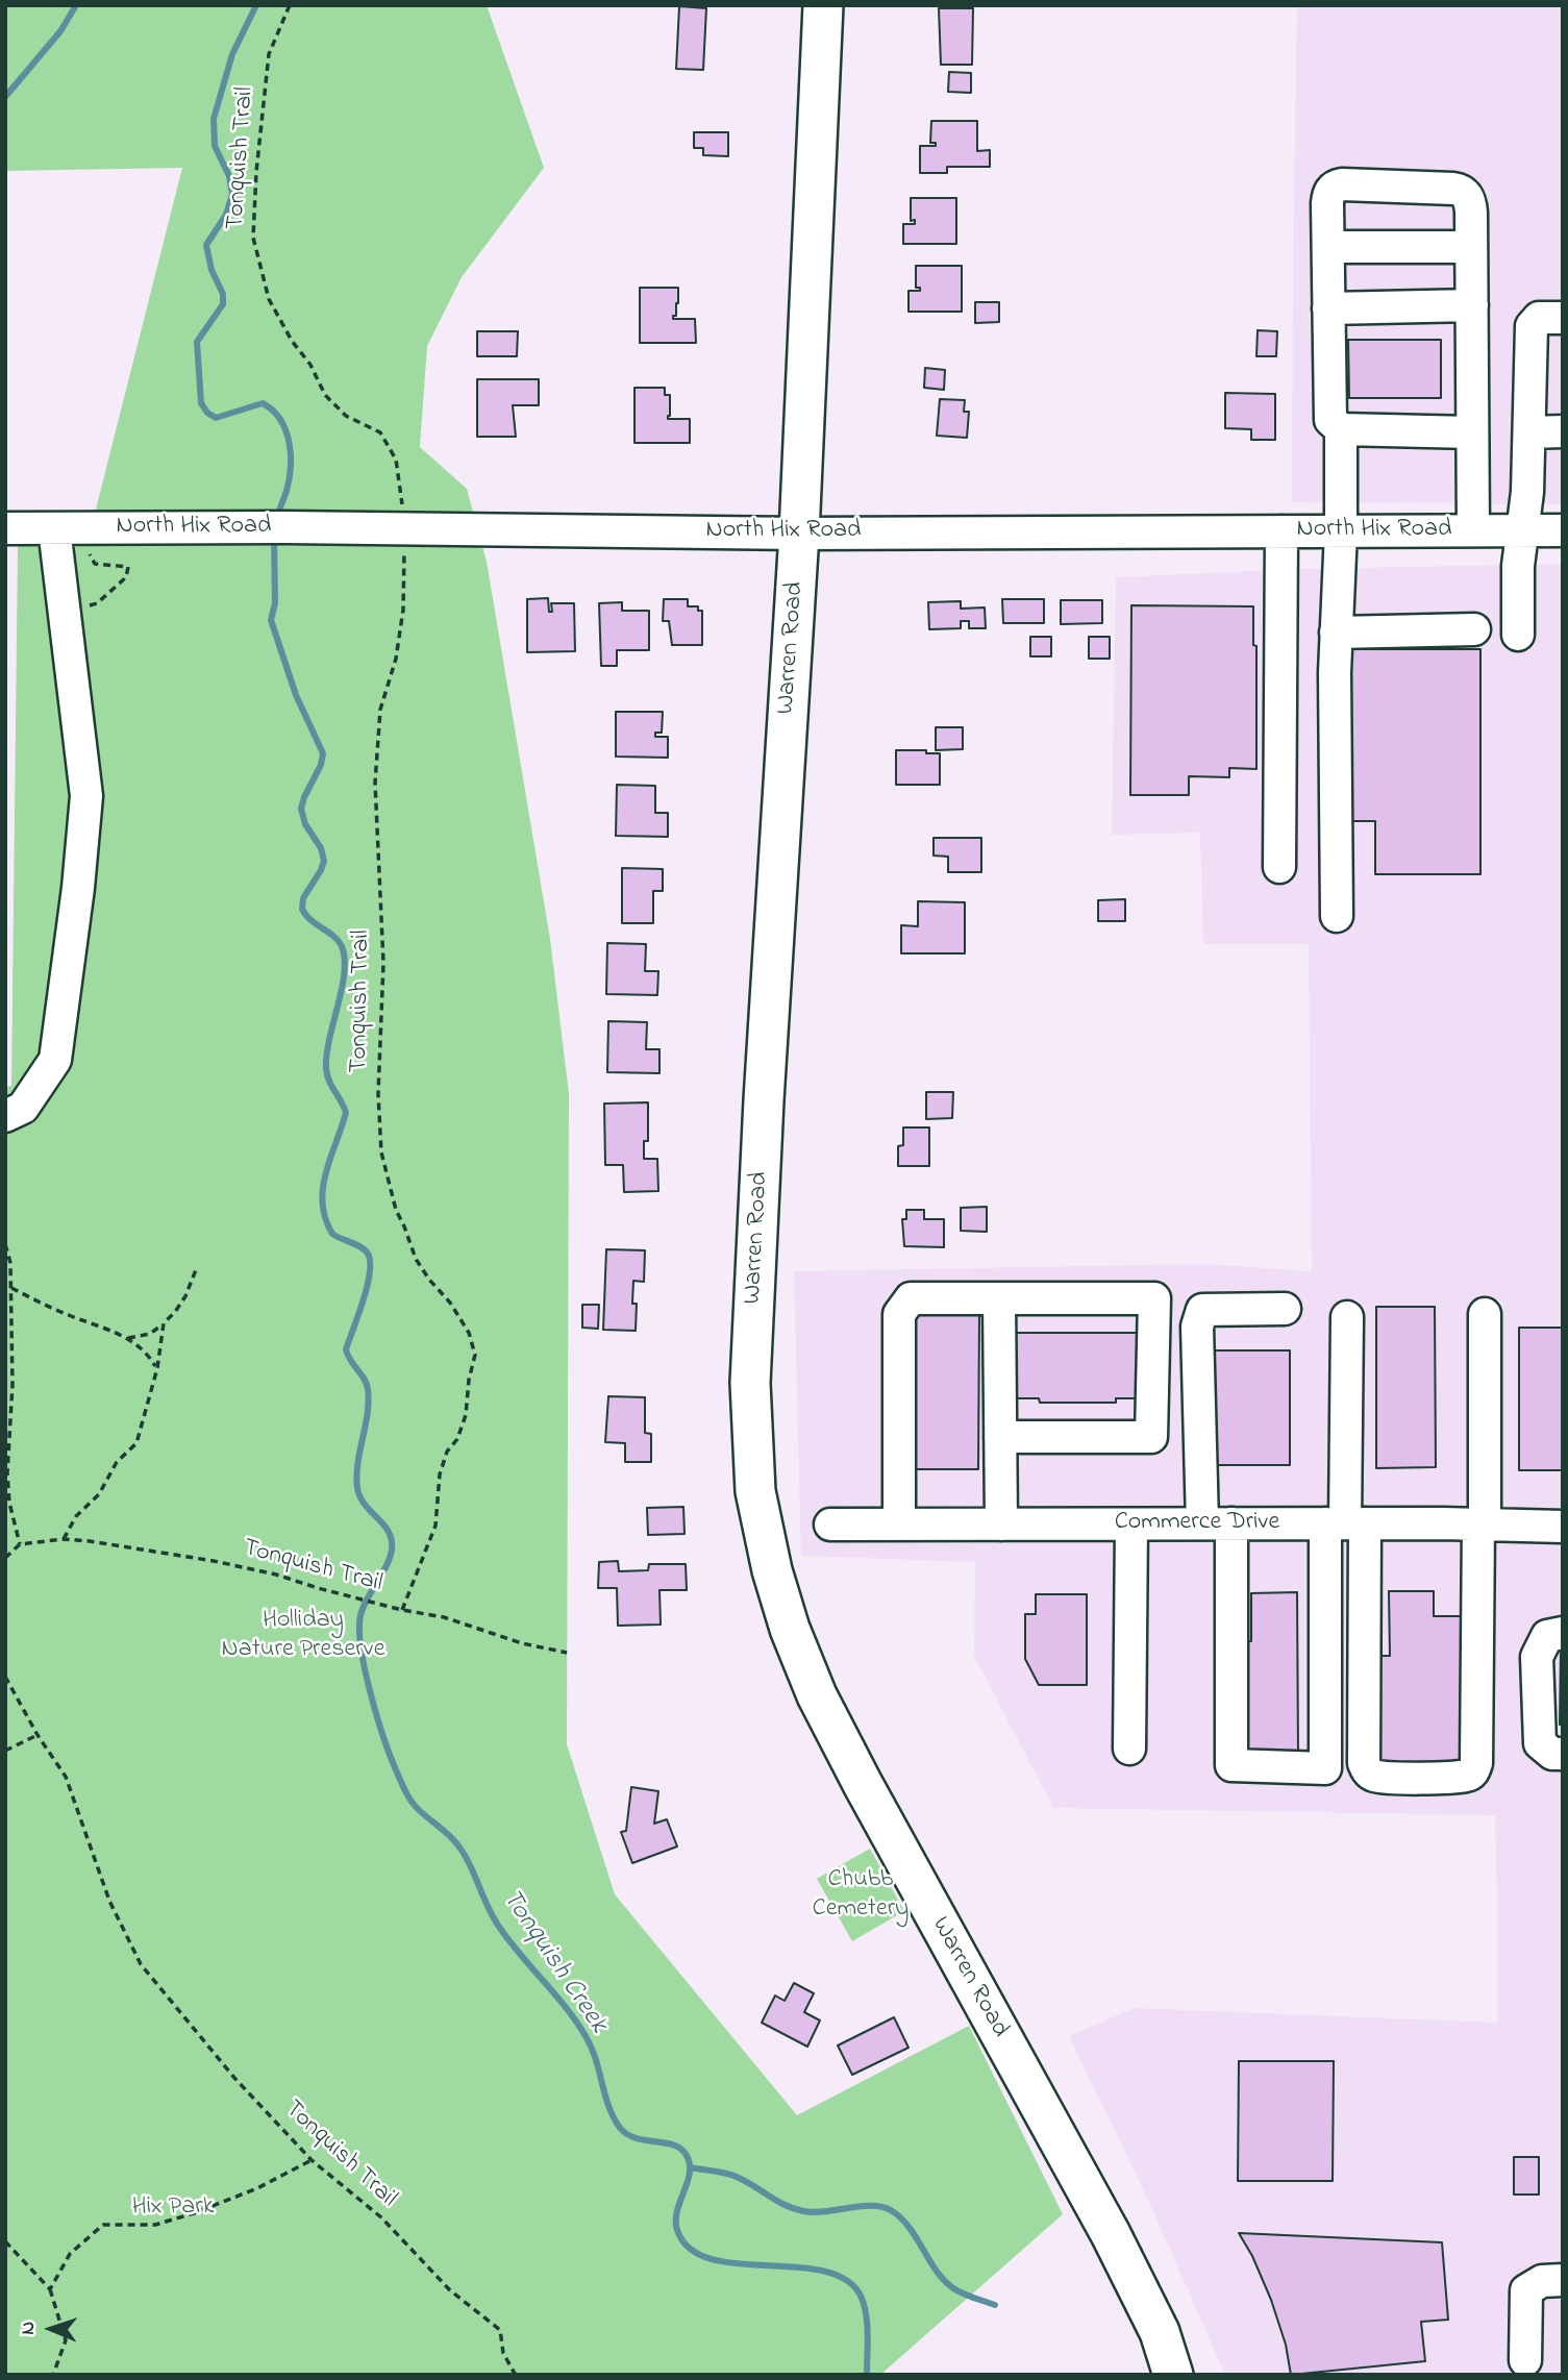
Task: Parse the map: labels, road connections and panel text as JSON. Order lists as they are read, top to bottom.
{
  "streets": {
    "main road": ["Warren Road"],
    "street": ["North Hix Road", "Commerce Drive"],
    "path": ["Tonquish Trail"]
  },
  "crossings": [
    ["Tonquish Trail", "North Hix Road"],
    ["North Hix Road", "Warren Road"]
  ],
  "water": ["Tonquish Creek"],
  "parks": ["Holliday Nature Preserve", "Chubb Cemetery", "Hix Park"],
  "north": "left"
}
